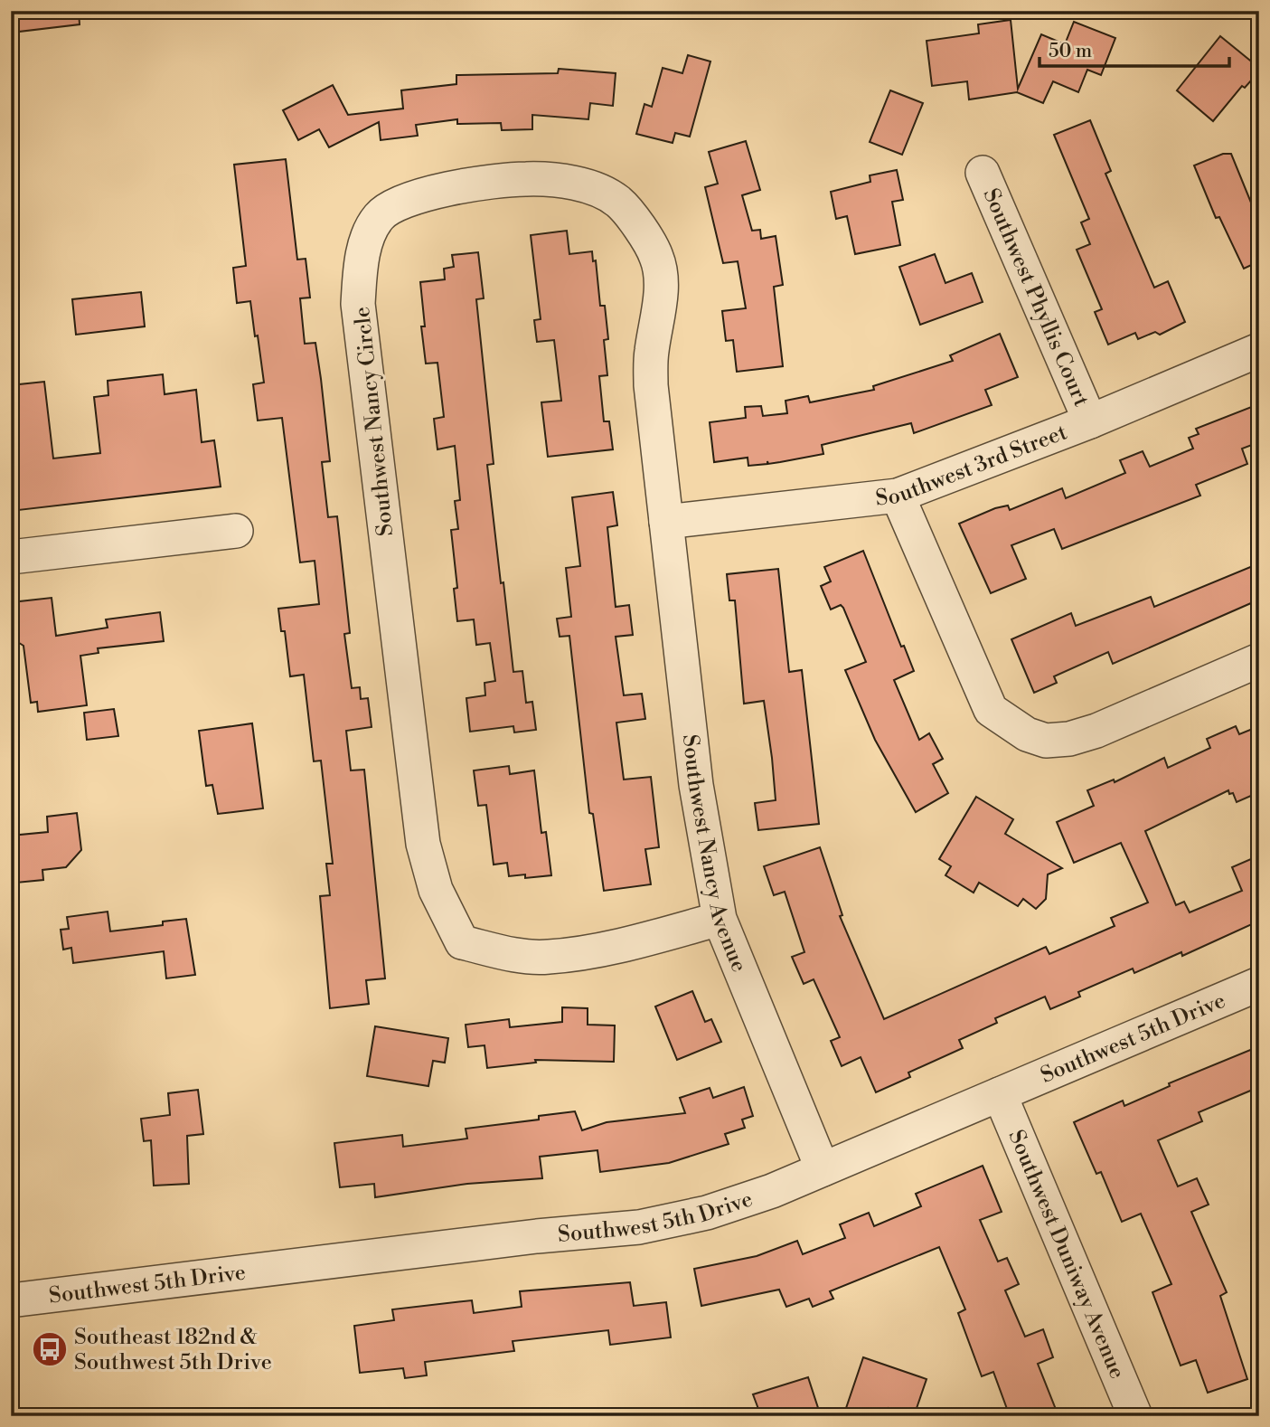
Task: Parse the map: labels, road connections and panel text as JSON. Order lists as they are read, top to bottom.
{
  "streets": {
    "street": [
      "Southwest Phyllis Court",
      "Southwest Nancy Circle",
      "Southwest 3rd Street",
      "Southwest Nancy Avenue",
      "Southwest 5th Drive",
      "Southwest Duniway Avenue"
    ]
  },
  "crossings": [
    ["Southwest Phyllis Court", "Southwest 3rd Street"],
    ["Southwest Nancy Circle", "Southwest 3rd Street"],
    ["Southwest Nancy Circle", "Southwest Nancy Avenue"],
    ["Southwest 3rd Street", "Southwest Nancy Avenue"],
    ["Southwest Nancy Avenue", "Southwest 5th Drive"],
    ["Southwest 5th Drive", "Southwest Duniway Avenue"]
  ],
  "places": {
    "bus stop": ["Southeast 182nd & Southwest 5th Drive"]
  },
  "scale_bar": "50 m"
}
